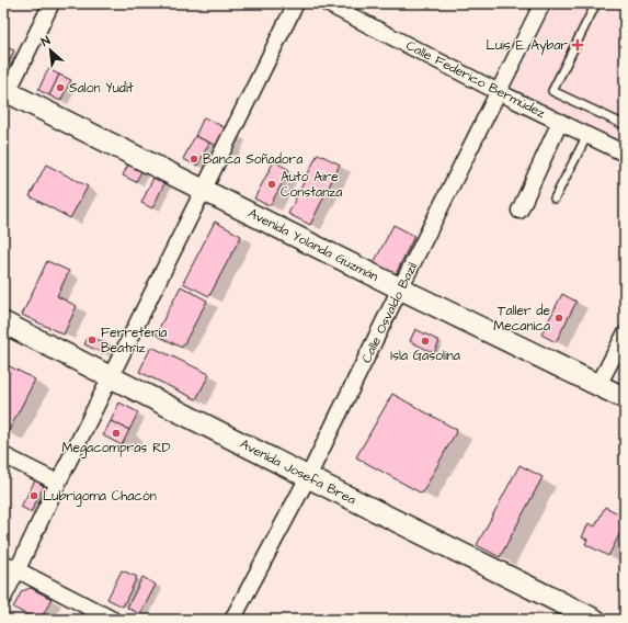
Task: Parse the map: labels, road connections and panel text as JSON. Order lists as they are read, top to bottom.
{
  "streets": {
    "main road": ["Avenida Yolanda Guzmán", "Avenida Josefa Brea"],
    "street": ["Calle Federico Bermúdez", "Calle Osvaldo Bazil"]
  },
  "crossings": [
    ["Calle Federico Bermúdez", "Calle Osvaldo Bazil"],
    ["Avenida Yolanda Guzmán", "Calle Osvaldo Bazil"],
    ["Calle Osvaldo Bazil", "Avenida Josefa Brea"]
  ],
  "places": {
    "health": ["Luis E. Aybar"],
    "other": [
      "Salon Yudit",
      "Banca Soñadora",
      "Auto Aire Constanza",
      "Taller de Mecanica",
      "Ferreteria Beatriz",
      "Isla Gasolina",
      "Megacompras RD",
      "Lubrigoma Chacón"
    ]
  },
  "north": "top left"
}
